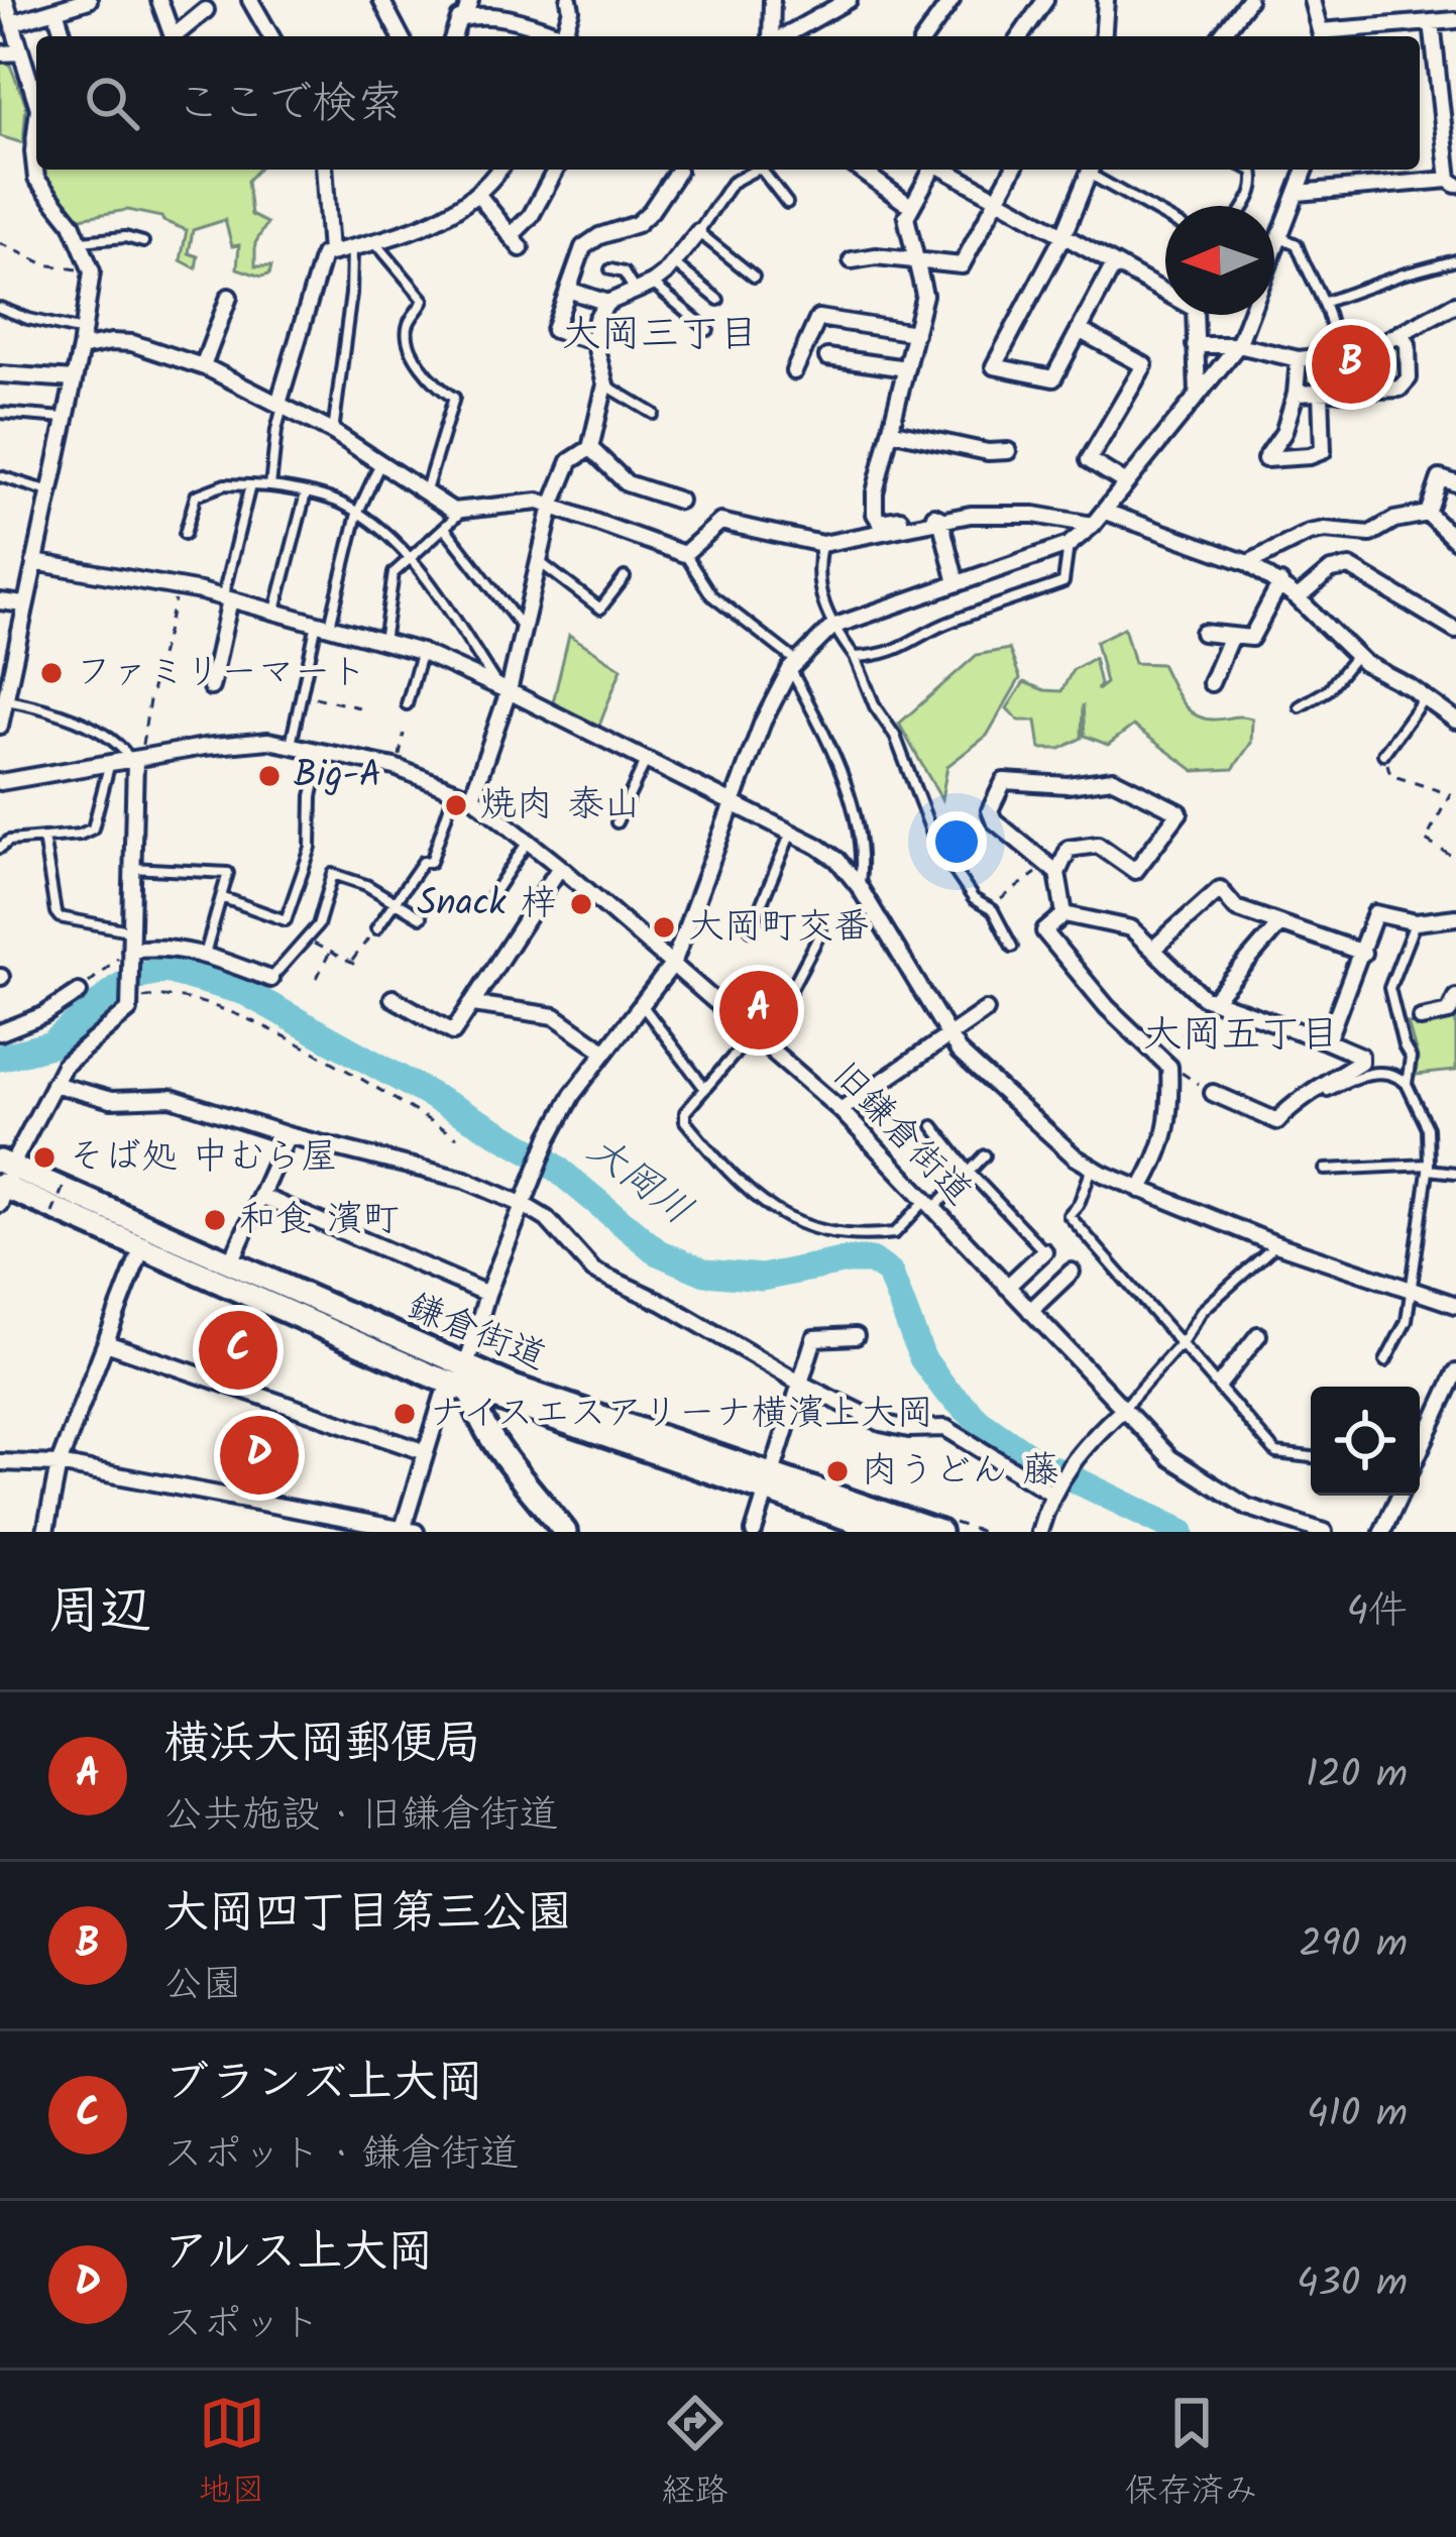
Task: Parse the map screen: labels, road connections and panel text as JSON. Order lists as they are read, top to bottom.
{
  "streets": {
    "main road": ["鎌倉街道"],
    "street": ["旧鎌倉街道"]
  },
  "districts": ["大岡三丁目", "大岡五丁目"],
  "water": ["大岡川"],
  "places": [
    "ファミリーマート",
    "Big-A",
    "焼肉 泰山",
    "Snack 梓",
    "大岡町交番",
    "そば処 中むら屋",
    "和食 濱町",
    "ナイスエスアリーナ横濱上大岡",
    "肉うどん 藤"
  ],
  "north": "left",
  "page": {
    "search": "ここで検索",
    "pins": [
      "B",
      "A",
      "C",
      "D"
    ],
    "heading": ["周辺", "4件"],
    "list": [
      {
        "mark": "A",
        "name": "横浜大岡郵便局",
        "note": "公共施設 · 旧鎌倉街道",
        "value": "120 m"
      },
      {
        "mark": "B",
        "name": "大岡四丁目第三公園",
        "note": "公園",
        "value": "290 m"
      },
      {
        "mark": "C",
        "name": "ブランズ上大岡",
        "note": "スポット · 鎌倉街道",
        "value": "410 m"
      },
      {
        "mark": "D",
        "name": "アルス上大岡",
        "note": "スポット",
        "value": "430 m"
      }
    ],
    "nav": ["地図", "経路", "保存済み"]
  }
}
